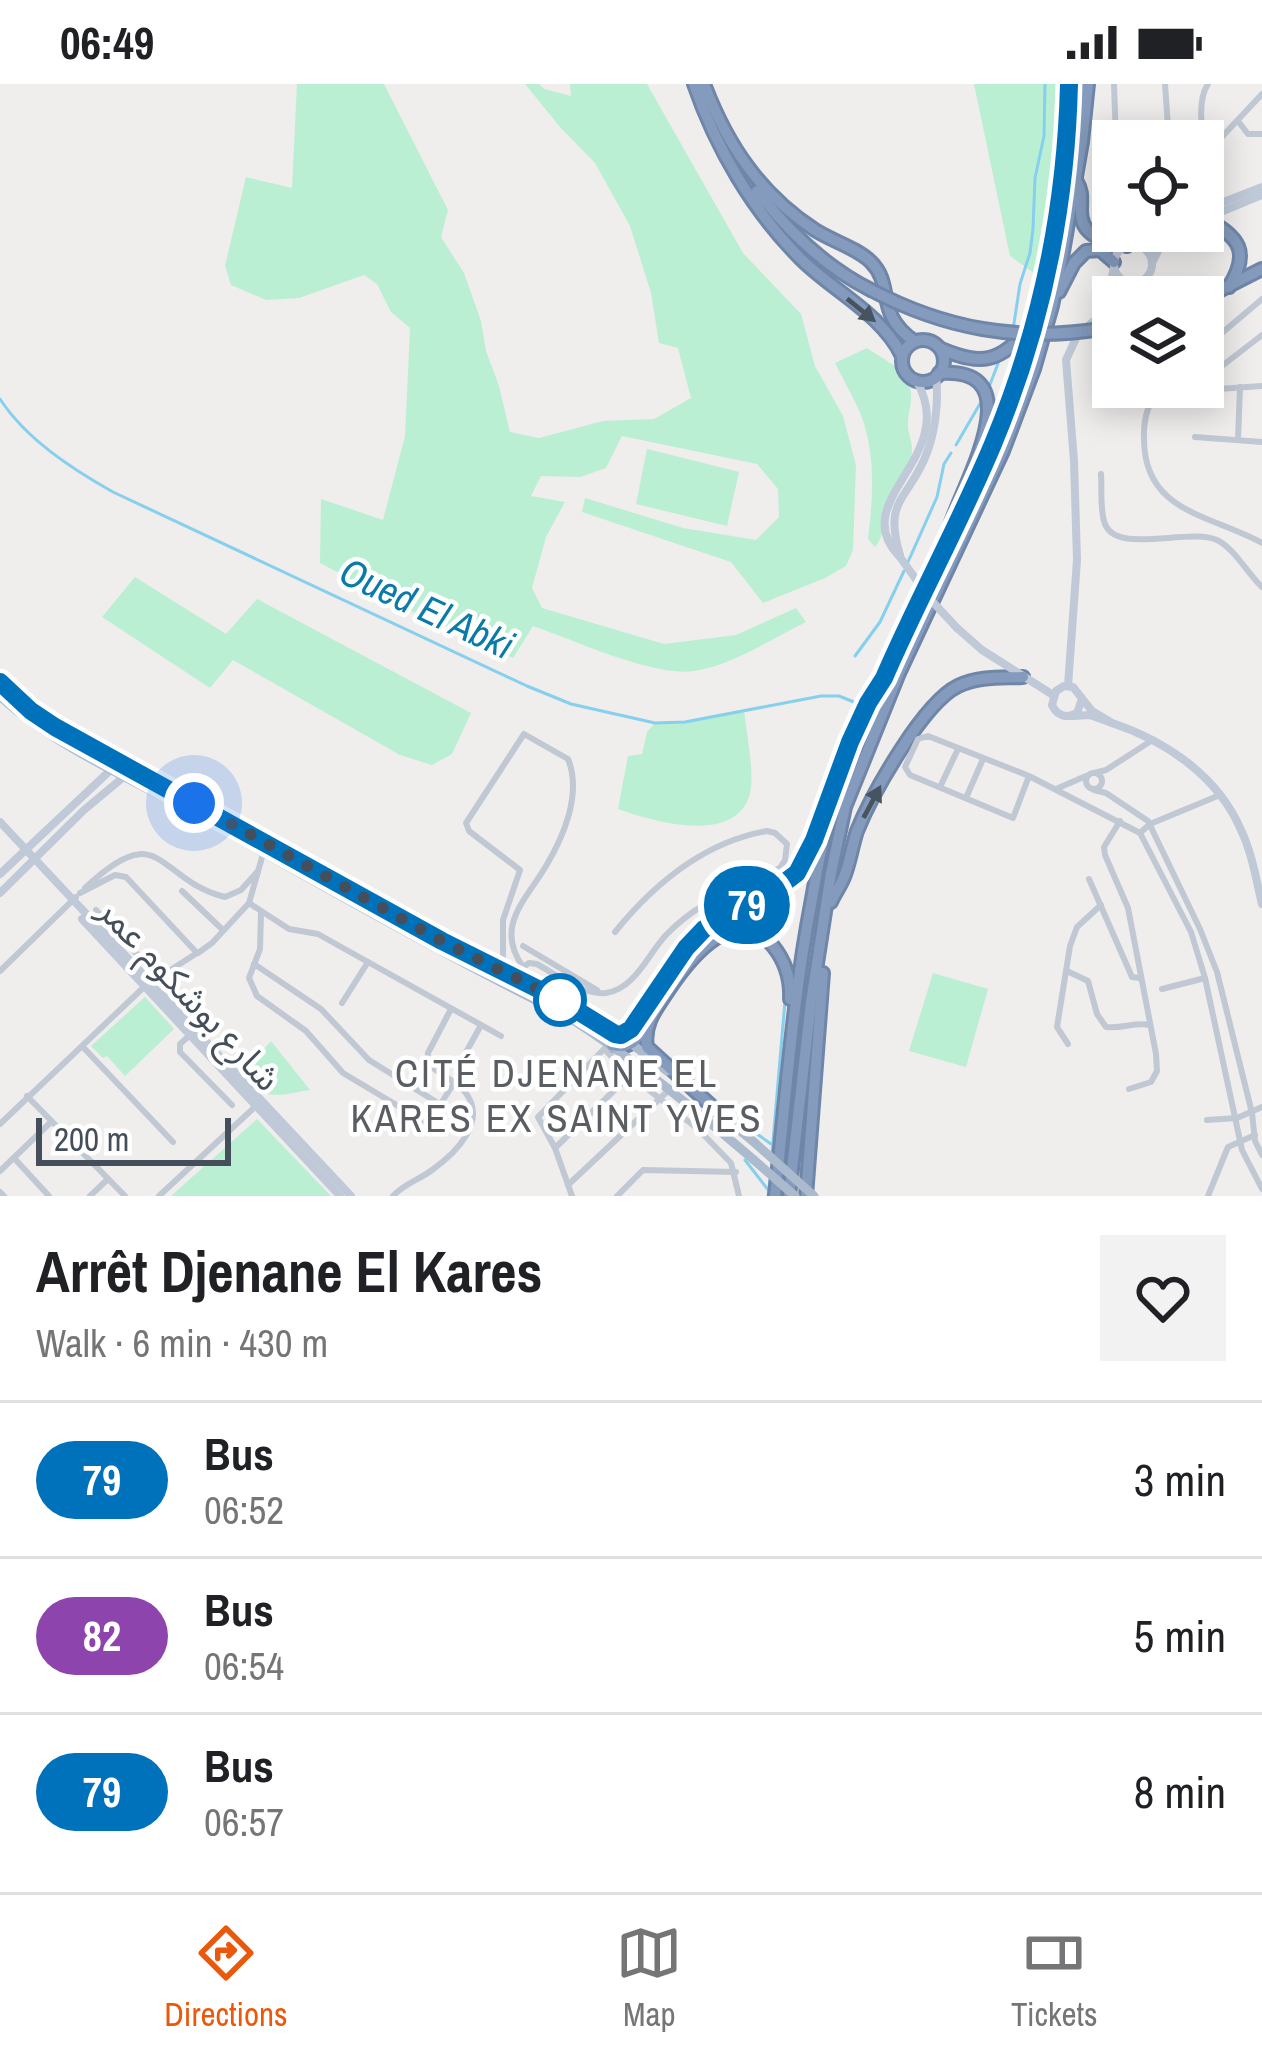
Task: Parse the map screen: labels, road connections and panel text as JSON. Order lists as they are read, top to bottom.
{
  "streets": {
    "street": ["شارع بوشكوم عمر"]
  },
  "districts": ["CITÉ DJENANE EL KARES EX SAINT YVES"],
  "water": ["Oued El Abki"],
  "lines": ["bus line 79"],
  "scale_bar": "200 m",
  "page": {
    "status": "06:49",
    "on_map": "79",
    "scale": "200 m",
    "heading": ["Arrêt Djenane El Kares", "Walk · 6 min · 430 m"],
    "list": [
      {
        "mark": "79",
        "name": "Bus",
        "note": "06:52",
        "value": "3 min"
      },
      {
        "mark": "82",
        "name": "Bus",
        "note": "06:54",
        "value": "5 min"
      },
      {
        "mark": "79",
        "name": "Bus",
        "note": "06:57",
        "value": "8 min"
      }
    ],
    "tabs": ["Directions", "Map", "Tickets"]
  }
}
